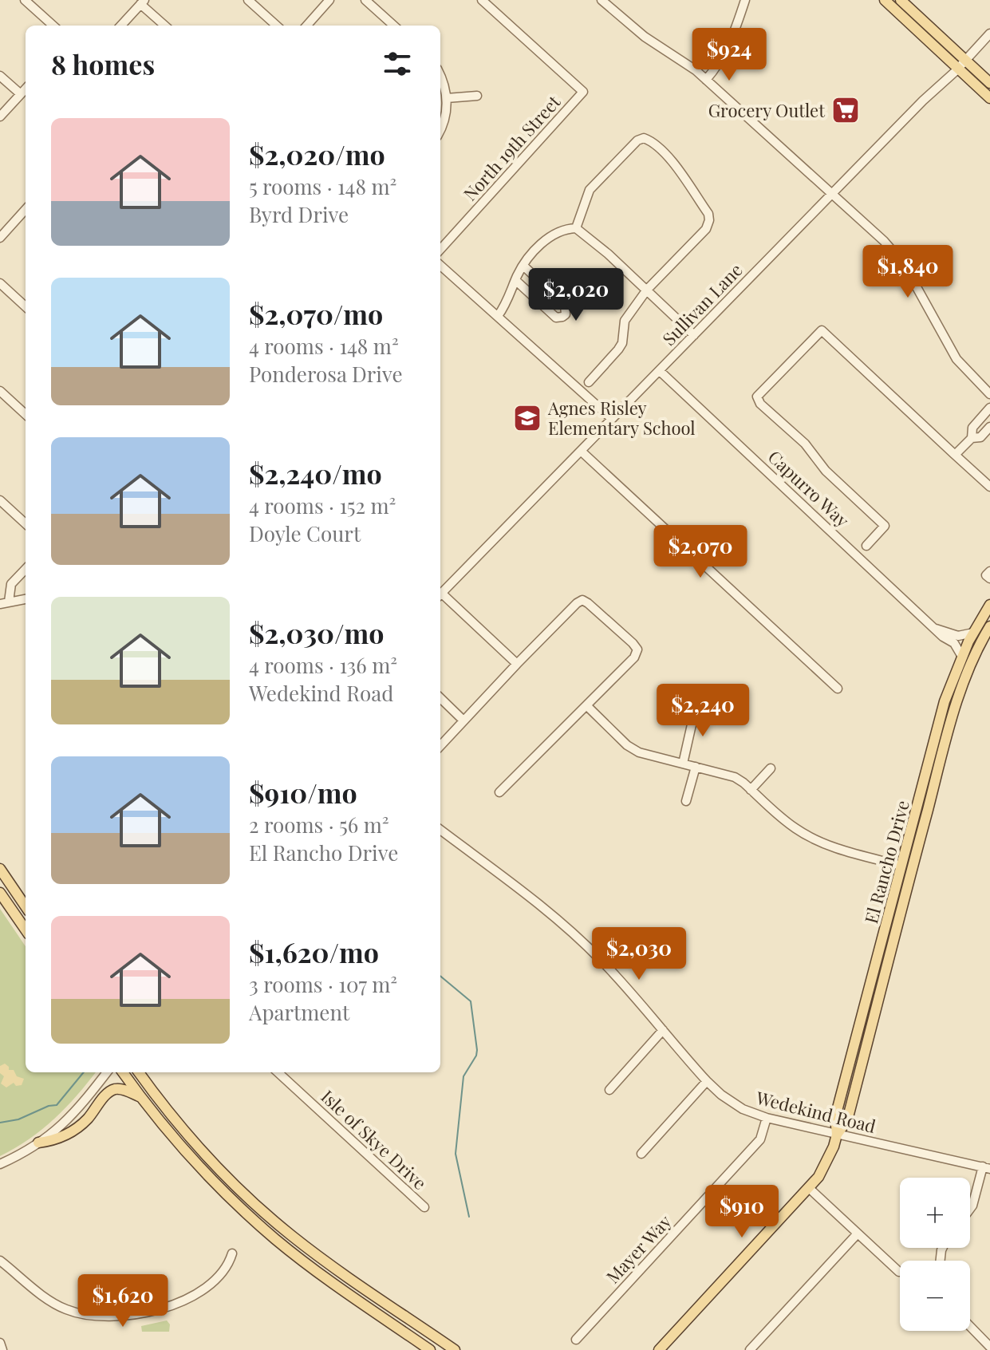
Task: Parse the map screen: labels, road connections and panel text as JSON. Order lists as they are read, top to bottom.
{
  "streets": {
    "main road": ["El Rancho Drive"],
    "street": [
      "North 19th Street",
      "Sullivan Lane",
      "Capurro Way",
      "Wedekind Road",
      "Isle of Skye Drive",
      "Mayer Way"
    ]
  },
  "crossings": [
    ["Sullivan Lane", "Capurro Way"],
    ["Capurro Way", "El Rancho Drive"],
    ["El Rancho Drive", "Wedekind Road"],
    ["Wedekind Road", "Mayer Way"]
  ],
  "places": {
    "supermarket": ["Grocery Outlet"],
    "school or university": ["Agnes Risley Elementary School"]
  },
  "page": {
    "heading": "8 homes",
    "price": [
      "$924",
      "$1,840",
      "$2,020",
      "$2,070",
      "$2,240",
      "$2,030",
      "$910",
      "$1,620"
    ],
    "list": [
      {
        "name": "$2,020/mo",
        "note": "5 rooms · 148 m² · Byrd Drive"
      },
      {
        "name": "$2,070/mo",
        "note": "4 rooms · 148 m² · Ponderosa Drive"
      },
      {
        "name": "$2,240/mo",
        "note": "4 rooms · 152 m² · Doyle Court"
      },
      {
        "name": "$2,030/mo",
        "note": "4 rooms · 136 m² · Wedekind Road"
      },
      {
        "name": "$910/mo",
        "note": "2 rooms · 56 m² · El Rancho Drive"
      },
      {
        "name": "$1,620/mo",
        "note": "3 rooms · 107 m² · Apartment"
      }
    ],
    "map_buttons": ["+", "−"]
  }
}
